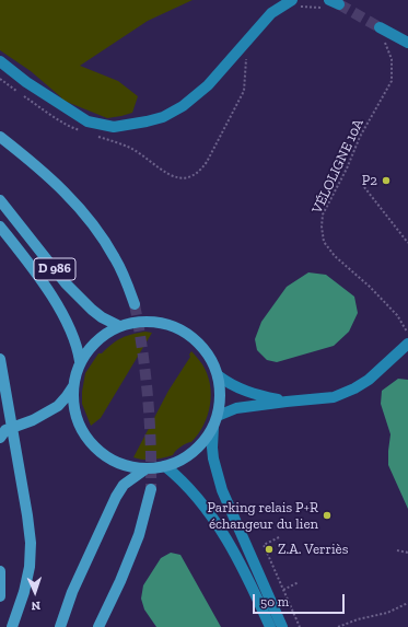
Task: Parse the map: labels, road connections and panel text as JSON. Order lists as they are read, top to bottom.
{
  "streets": {
    "main road": ["D 986"],
    "path": ["VÉLOLIGNE 10A"]
  },
  "places": ["P2", "Parking relais P+R échangeur du lien", "Z.A. Verriès"],
  "scale_bar": "50 m",
  "north": "bottom"
}
